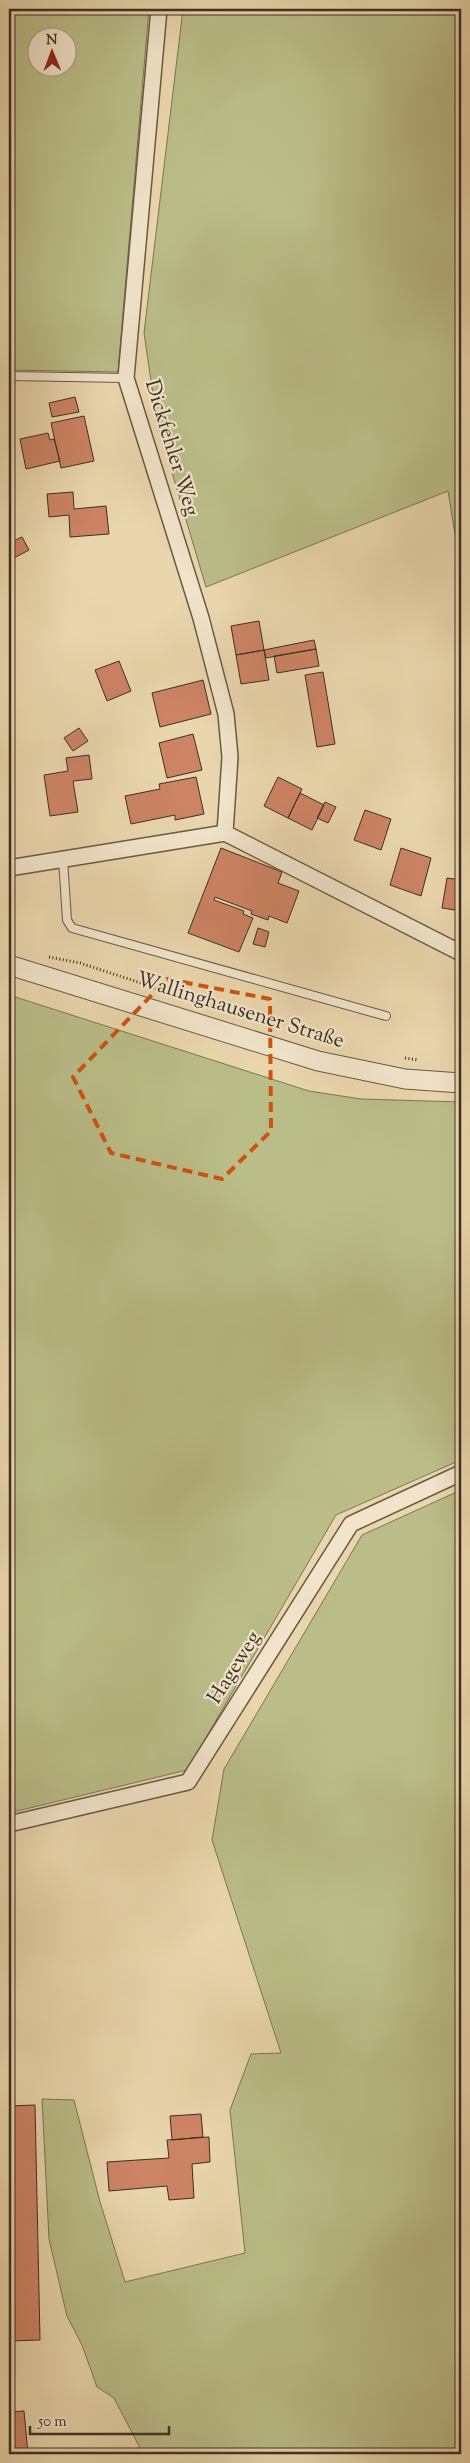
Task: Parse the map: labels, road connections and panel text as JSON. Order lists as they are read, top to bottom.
{
  "streets": {
    "street": ["Dickfehler Weg", "Wallinghausener Straße", "Hageweg"]
  },
  "scale_bar": "50 m",
  "north": "top"
}
